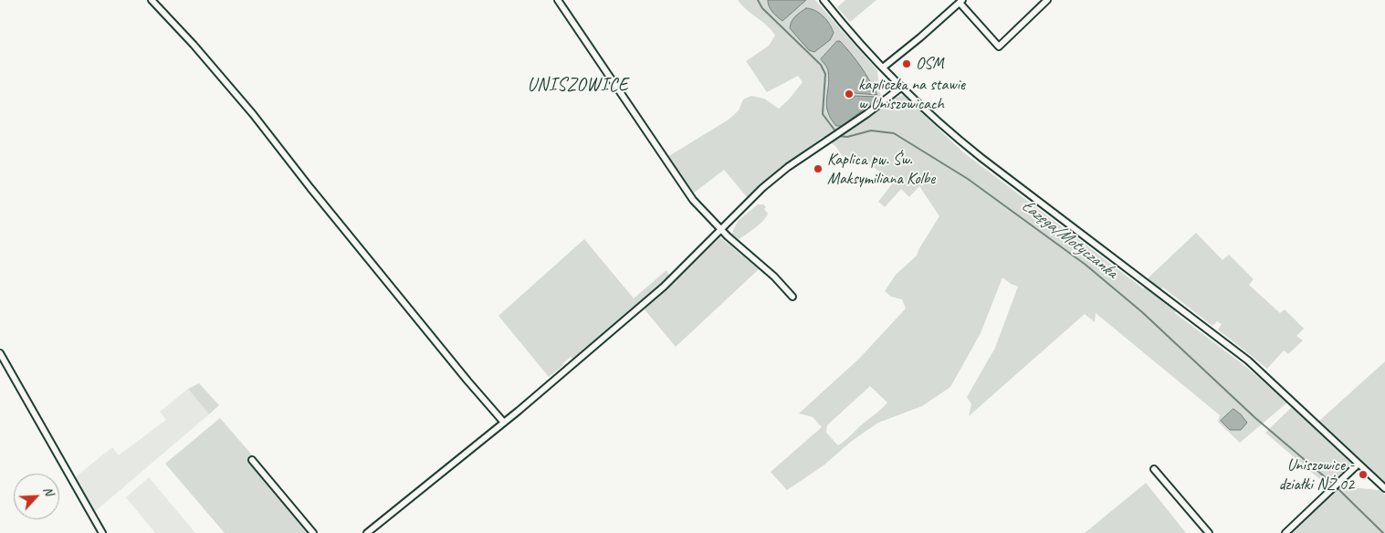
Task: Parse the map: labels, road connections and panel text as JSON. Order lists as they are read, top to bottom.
{
  "districts": ["UNISZOWICE"],
  "water": ["Łazęga/Motyczanka"],
  "places": [
    "OSM",
    "kapliczka na stawie w Uniszowicach",
    "Kaplica pw. Św. Maksymiliana Kolbe",
    "Uniszowice - działki NŻ 02"
  ],
  "north": "top right"
}
